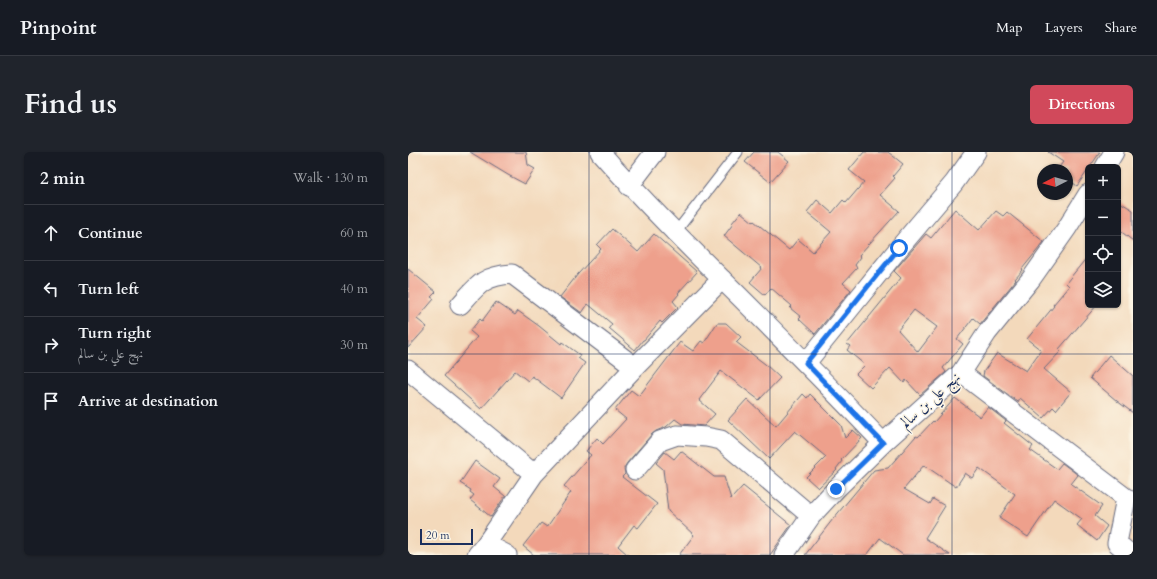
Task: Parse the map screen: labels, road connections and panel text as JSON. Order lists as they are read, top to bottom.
{
  "streets": {
    "street": ["نهج علي بن سالم"]
  },
  "scale_bar": "20 m",
  "north": "left",
  "page": {
    "header": "Pinpoint",
    "nav": ["Map", "Layers", "Share"],
    "title": "Find us",
    "buttons": "Directions",
    "heading": ["2 min", "Walk · 130 m"],
    "map_buttons": ["+", "−"],
    "list": [
      ["Continue", "60 m"],
      ["Turn left", "40 m"],
      ["Turn right", "نهج علي بن سالم", "30 m"],
      "Arrive at destination"
    ],
    "scale": "20 m"
  }
}
